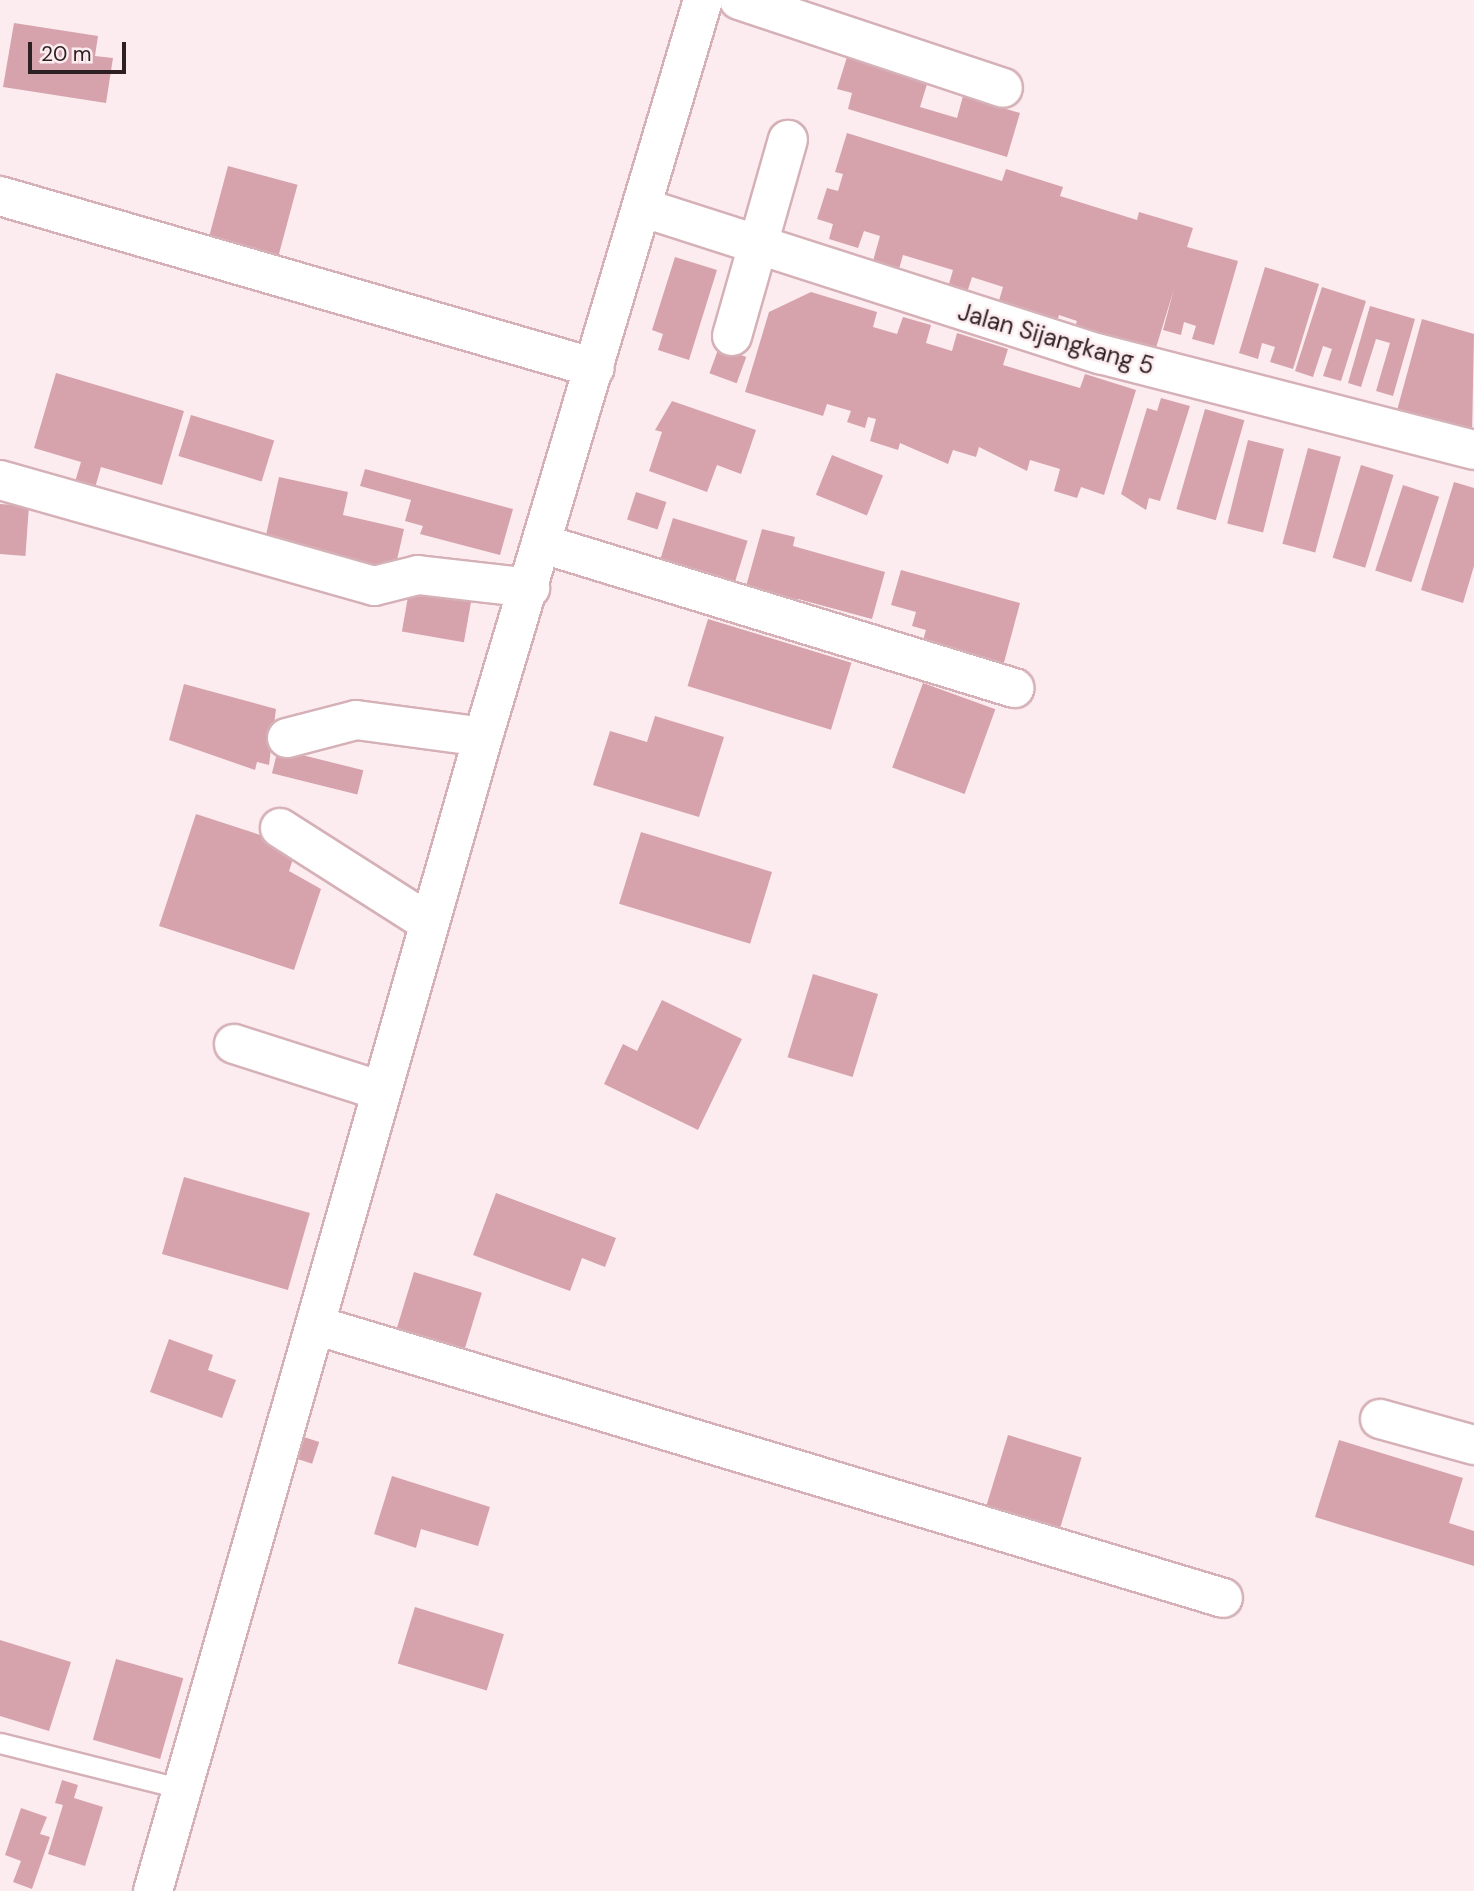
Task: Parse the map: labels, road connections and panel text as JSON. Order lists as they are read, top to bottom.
{
  "streets": {
    "street": ["Jalan Sijangkang 5"]
  },
  "scale_bar": "20 m"
}
